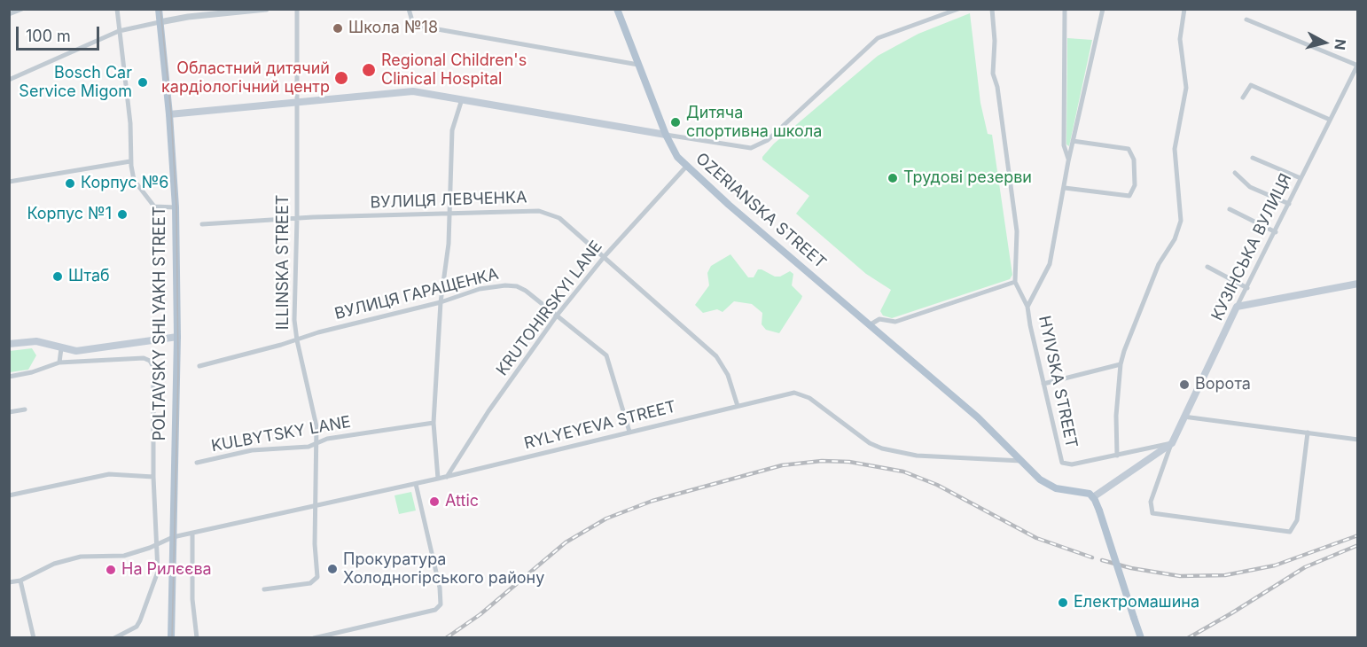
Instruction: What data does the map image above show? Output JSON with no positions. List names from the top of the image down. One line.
{"streets":{"main road":["OZERIANSKA STREET","КУЗІНСЬКА ВУЛИЦЯ","POLTAVSKY SHLYAKH STREET"],"street":["ВУЛИЦЯ ЛЕВЧЕНКА","ILLINSKA STREET","ВУЛИЦЯ ГАРАЩЕНКА","KRUTOHIRSKYI LANE","HYIVSKA STREET","RYLYEYEVA STREET","KULBYTSKY LANE"]},"crossings":[["ВУЛИЦЯ ЛЕВЧЕНКА","ILLINSKA STREET"],["ВУЛИЦЯ ЛЕВЧЕНКА","KRUTOHIRSKYI LANE"],["ВУЛИЦЯ ЛЕВЧЕНКА","RYLYEYEVA STREET"],["OZERIANSKA STREET","KRUTOHIRSKYI LANE"],["OZERIANSKA STREET","RYLYEYEVA STREET"],["ILLINSKA STREET","ВУЛИЦЯ ГАРАЩЕНКА"],["ILLINSKA STREET","RYLYEYEVA STREET"],["ILLINSKA STREET","KULBYTSKY LANE"],["ВУЛИЦЯ ГАРАЩЕНКА","KRUTOHIRSKYI LANE"],["ВУЛИЦЯ ГАРАЩЕНКА","RYLYEYEVA STREET"],["KRUTOHIRSKYI LANE","RYLYEYEVA STREET"],["POLTAVSKY SHLYAKH STREET","RYLYEYEVA STREET"]],"places":["Школа №18","Regional Children's Clinical Hospital","Областний дитячий кардіологічний центр","Bosch Car Service Migom","Дитяча спортивна школа","Трудові резерви","Корпус №6","Корпус №1","Штаб","Ворота","Attic","Прокуратура Холодногірського району","На Рилєєва","Електромашина"],"scale_bar":"100 m","north":"right"}
